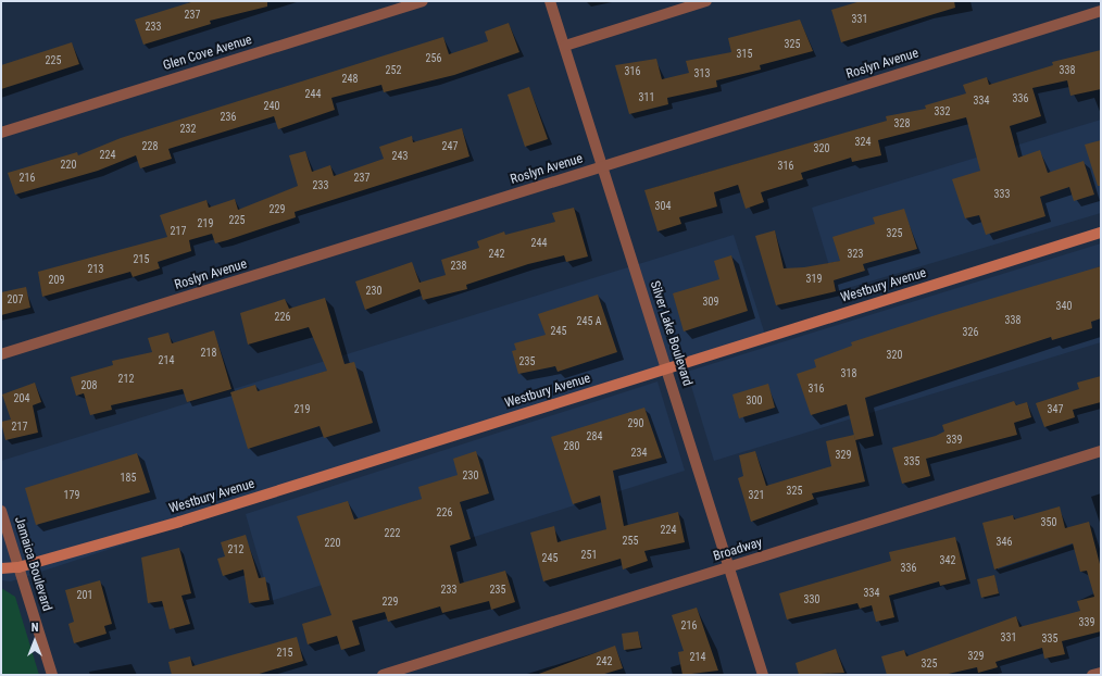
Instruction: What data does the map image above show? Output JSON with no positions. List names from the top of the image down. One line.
{"streets":{"main road":["Westbury Avenue"],"street":["Glen Cove Avenue","Roslyn Avenue","Silver Lake Boulevard","Broadway","Jamaica Boulevard"]},"crossings":[["Roslyn Avenue","Silver Lake Boulevard"],["Westbury Avenue","Silver Lake Boulevard"],["Westbury Avenue","Jamaica Boulevard"],["Silver Lake Boulevard","Broadway"]],"house_numbers":["237","331","233","325","315","256","225","252","338","316","313","248","244","311","336","334","240","332","236","328","232","324","228","247","320","224","243","220","316","216","237","233","333","304","229","225","219","217","325","244","242","323","215","238","213","319","209","230","207","309","340","226","338","245 A","245","326","218","320","214","235","318","212","208","316","204","300","219","347","290","217","284","339","280","234","329","335","230","185","325","179","321","226","350","224","222","255","346","220","212","251","245","342","336","233","235","334","201","330","229","339","216","331","335","215","329","214","242","325"],"north":"top"}
